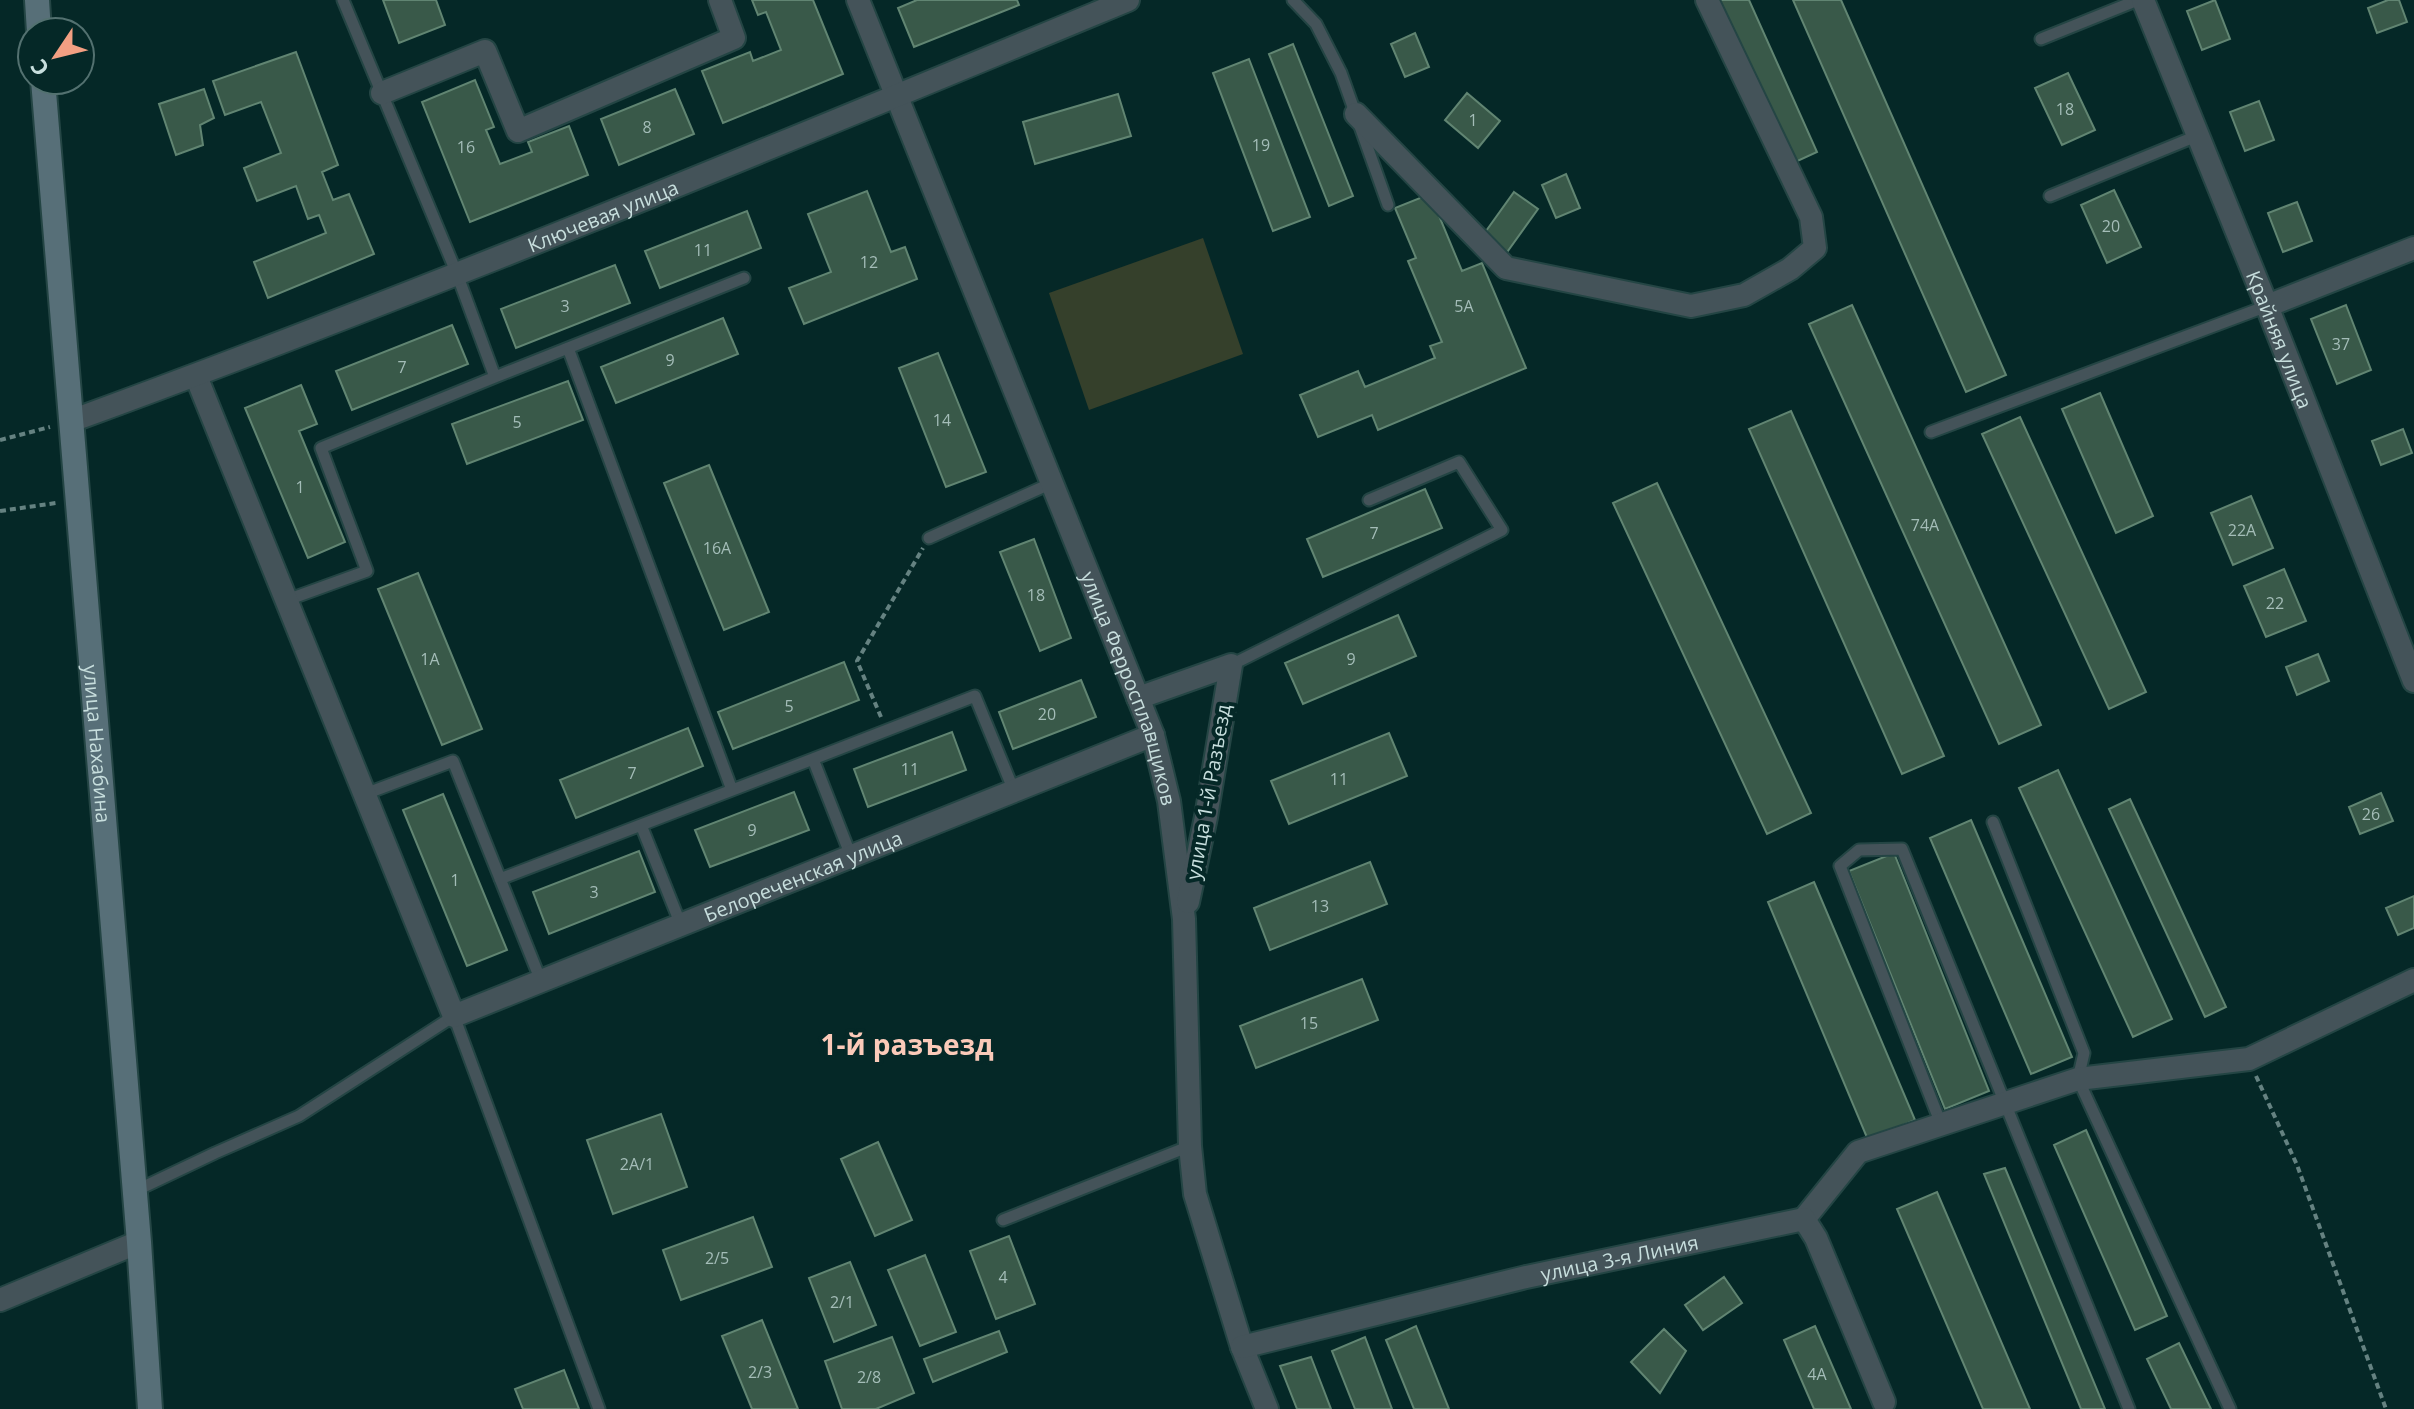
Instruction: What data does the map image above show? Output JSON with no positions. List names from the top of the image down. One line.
{"streets":{"main road":["улица Нахабина"],"street":["Ключевая улица","Крайняя улица","улица Ферросплавщиков","улица 1-й Разъезд","Белореченская улица","улица 3-я Линия"]},"crossings":[["Ключевая улица","улица Ферросплавщиков"],["Ключевая улица","улица Нахабина"],["улица Ферросплавщиков","улица 1-й Разъезд"],["улица Ферросплавщиков","Белореченская улица"],["улица Ферросплавщиков","улица 3-я Линия"]],"districts":["1-й разъезд"],"house_numbers":["18","1","8","19","16","20","11","12","3","5А","37","9","7","14","5","1","74А","22А","7","16А","18","22","1А","9","5","20","11","7","11","26","9","1","3","13","15","2А/1","2/5","4","2/1","2/3","4А","2/8"],"north":"bottom left"}
